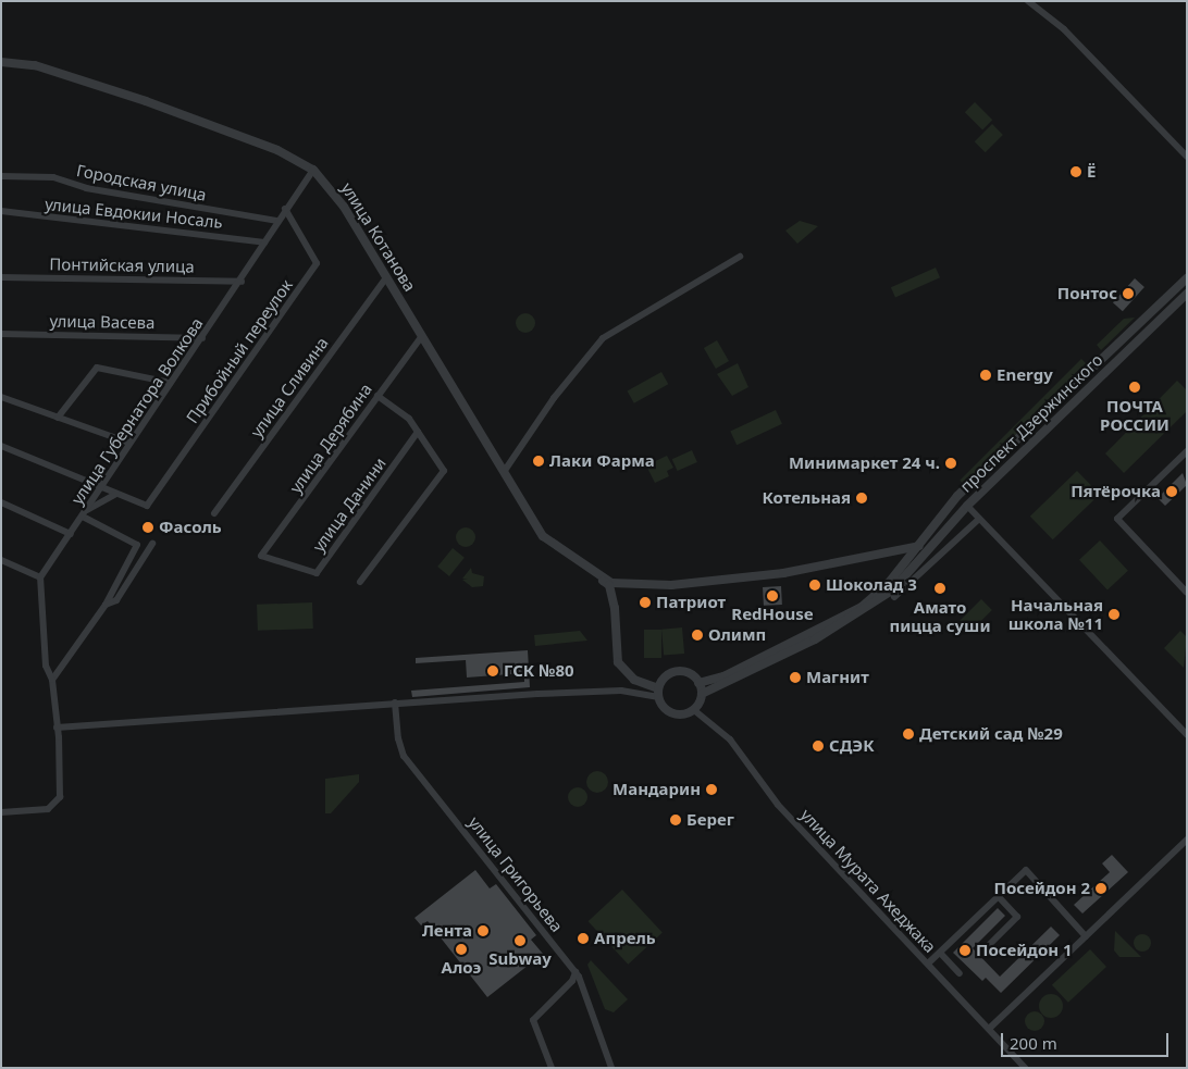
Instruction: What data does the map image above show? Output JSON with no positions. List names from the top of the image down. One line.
{"streets":{"street":["Городская улица","улица Евдокии Носаль","улица Котанова","Понтийская улица","улица Васева","Прибойный переулок","улица Сливина","улица Губернатора Волкова","проспект Дзержинского","улица Дерябина","улица Данини","улица Григорьева","улица Мурата Ахеджака"]},"crossings":[["Городская улица","улица Губернатора Волкова"],["улица Евдокии Носаль","улица Губернатора Волкова"],["улица Котанова","улица Сливина"],["улица Котанова","улица Губернатора Волкова"],["улица Котанова","улица Дерябина"],["Понтийская улица","улица Губернатора Волкова"],["улица Васева","улица Губернатора Волкова"],["Прибойный переулок","улица Губернатора Волкова"],["проспект Дзержинского","улица Мурата Ахеджака"],["улица Дерябина","улица Данини"]],"places":["Ё","Понтос","Energy","ПОЧТА РОССИИ","Лаки Фарма","Минимаркет 24 ч.","Пятёрочка","Котельная","Фасоль","Шоколад 3","Амато пицца суши","RedHouse","Патриот","Начальная школа №11","Олимп","ГСК №80","Магнит","Детский сад №29","СДЭК","Мандарин","Берег","Посейдон 2","Лента","Апрель","Subway","Алоэ","Посейдон 1"],"scale_bar":"200 m"}
